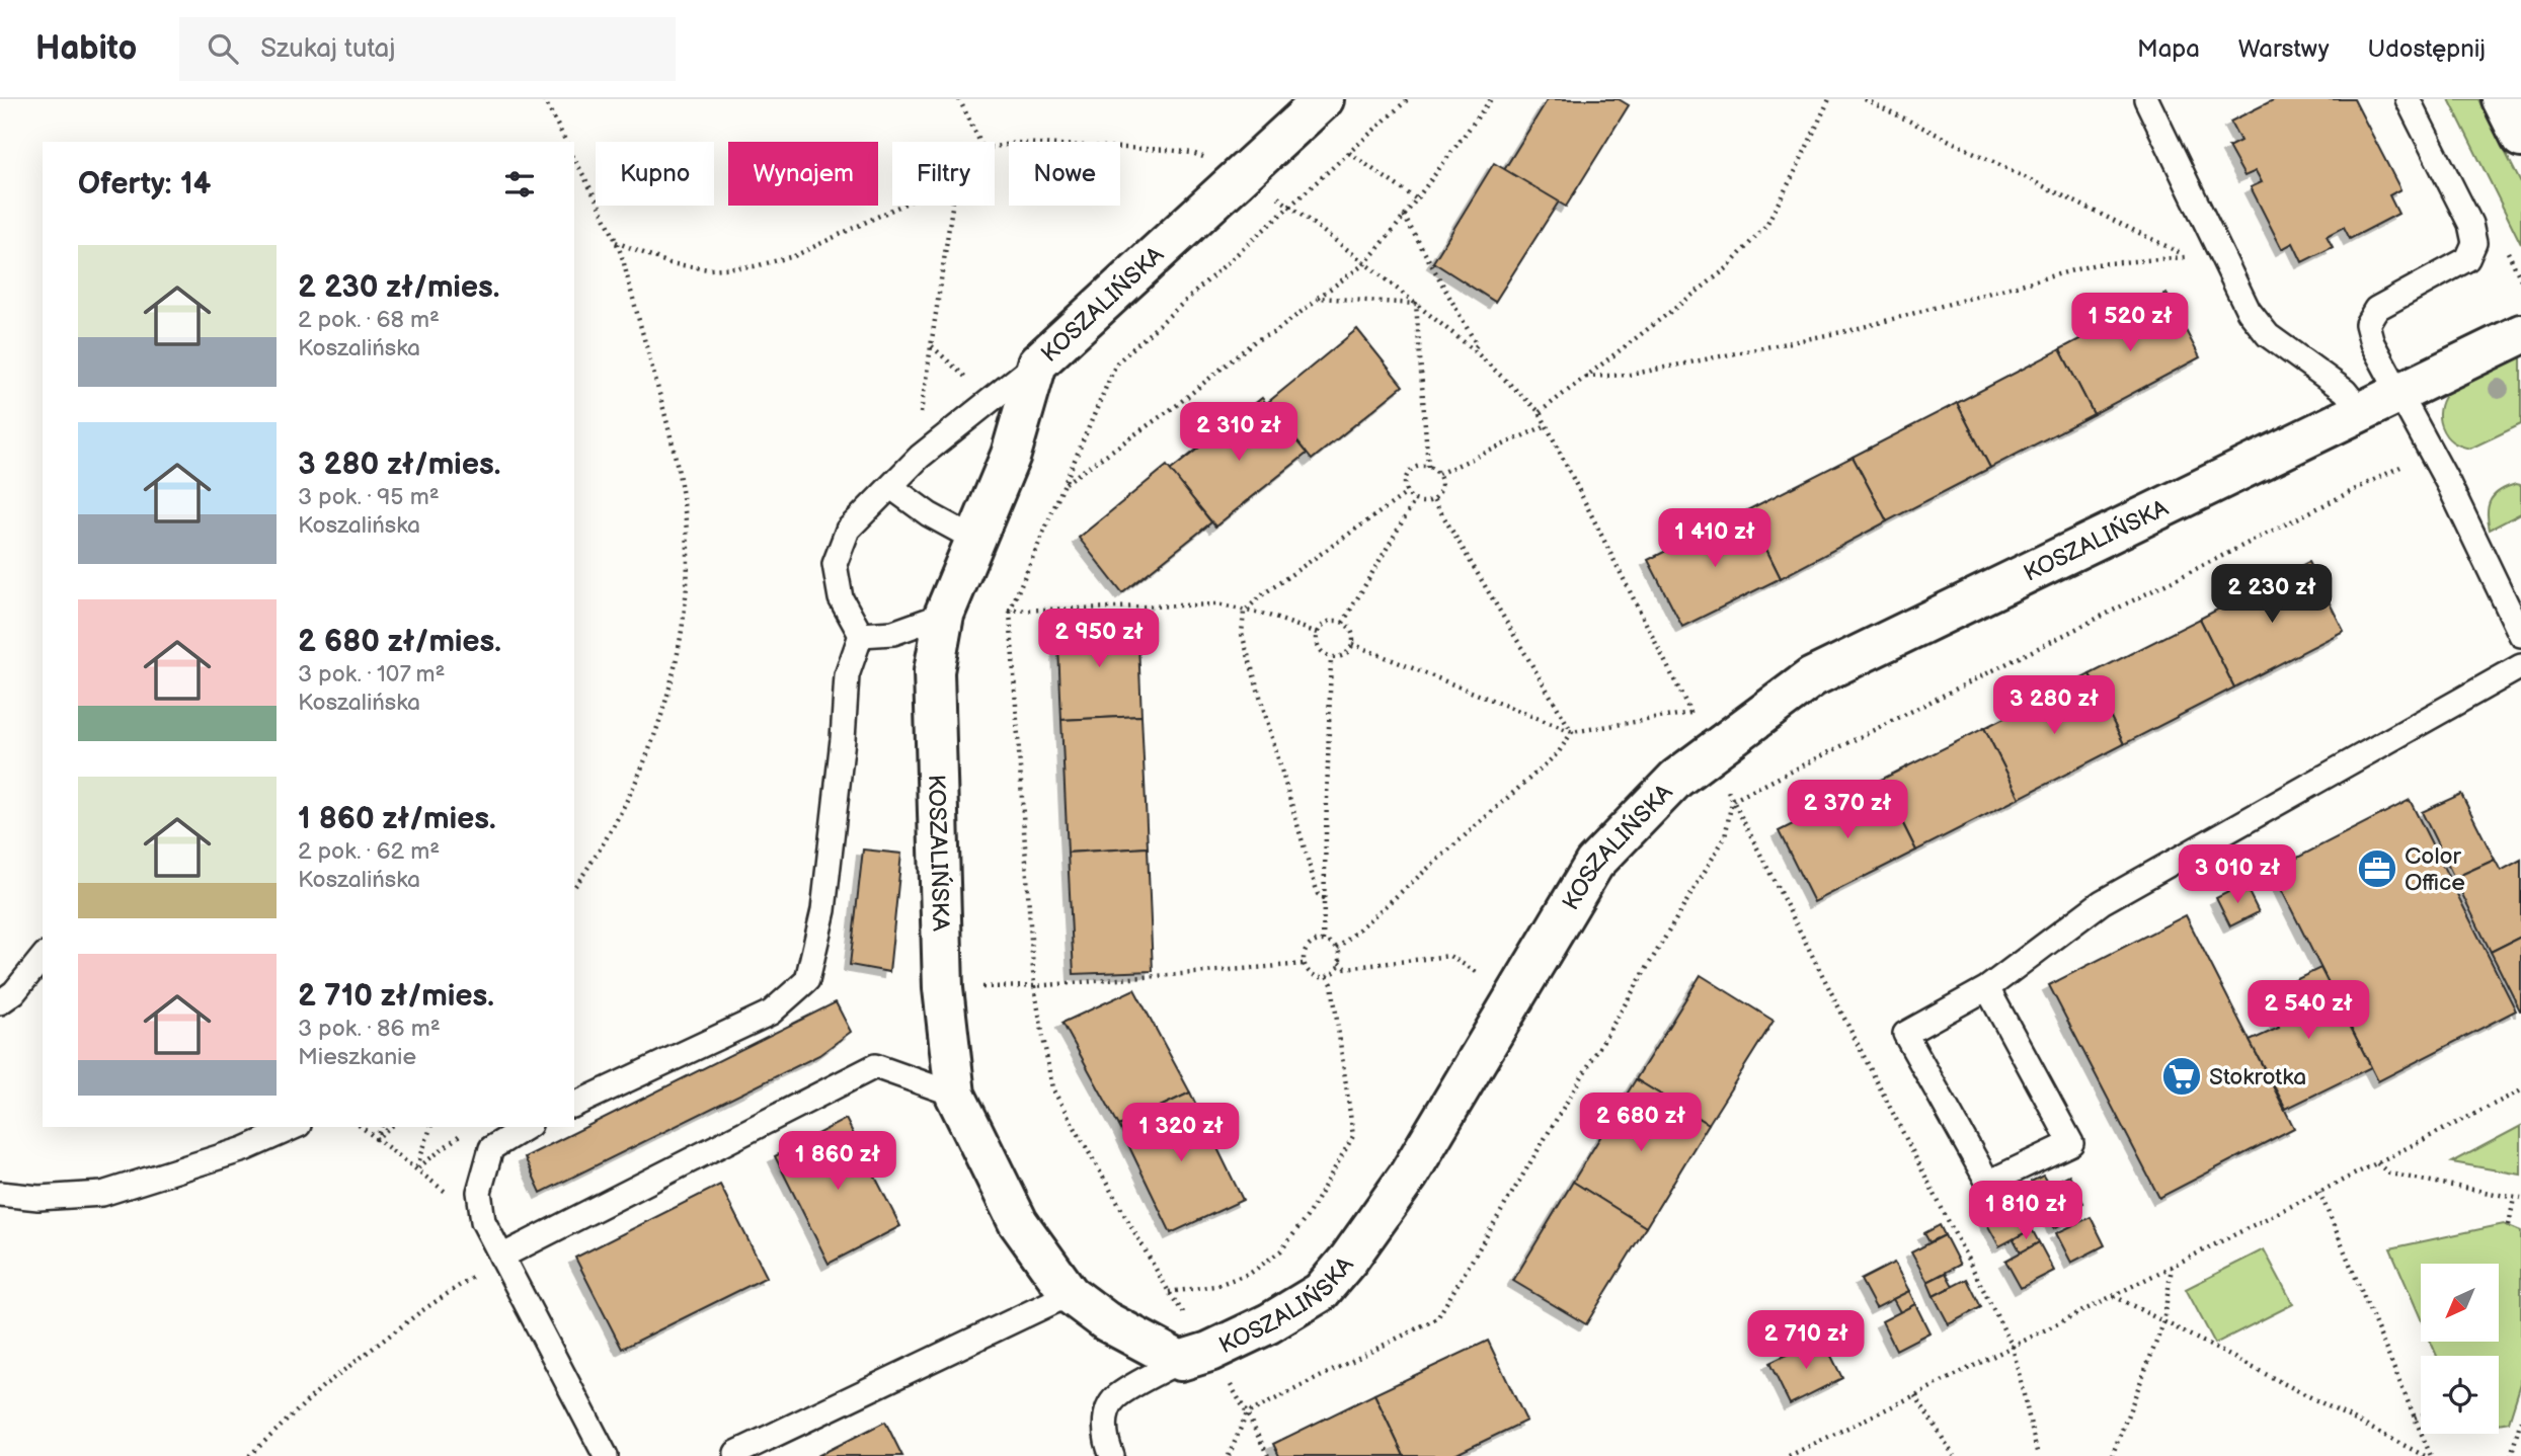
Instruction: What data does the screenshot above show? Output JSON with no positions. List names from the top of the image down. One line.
{"streets":{"street":["KOSZALIŃSKA"]},"places":{"office":["Color Office"],"supermarket":["Stokrotka"]},"north":"bottom left","page":{"header":"Habito","search":"Szukaj tutaj","nav":["Mapa","Warstwy","Udostępnij"],"chip":["Kupno","Wynajem","Filtry","Nowe"],"heading":"Oferty: 14","list":[{"name":"2 230 zł/mies.","note":"2 pok. · 68 m² · Koszalińska"},{"name":"3 280 zł/mies.","note":"3 pok. · 95 m² · Koszalińska"},{"name":"2 680 zł/mies.","note":"3 pok. · 107 m² · Koszalińska"},{"name":"1 860 zł/mies.","note":"2 pok. · 62 m² · Koszalińska"},{"name":"2 710 zł/mies.","note":"3 pok. · 86 m² · Mieszkanie"}],"price":["1 520 zł","2 310 zł","1 410 zł","2 230 zł","2 950 zł","3 280 zł","2 370 zł","3 010 zł","2 540 zł","2 680 zł","1 320 zł","1 860 zł","1 810 zł","2 710 zł"]}}
